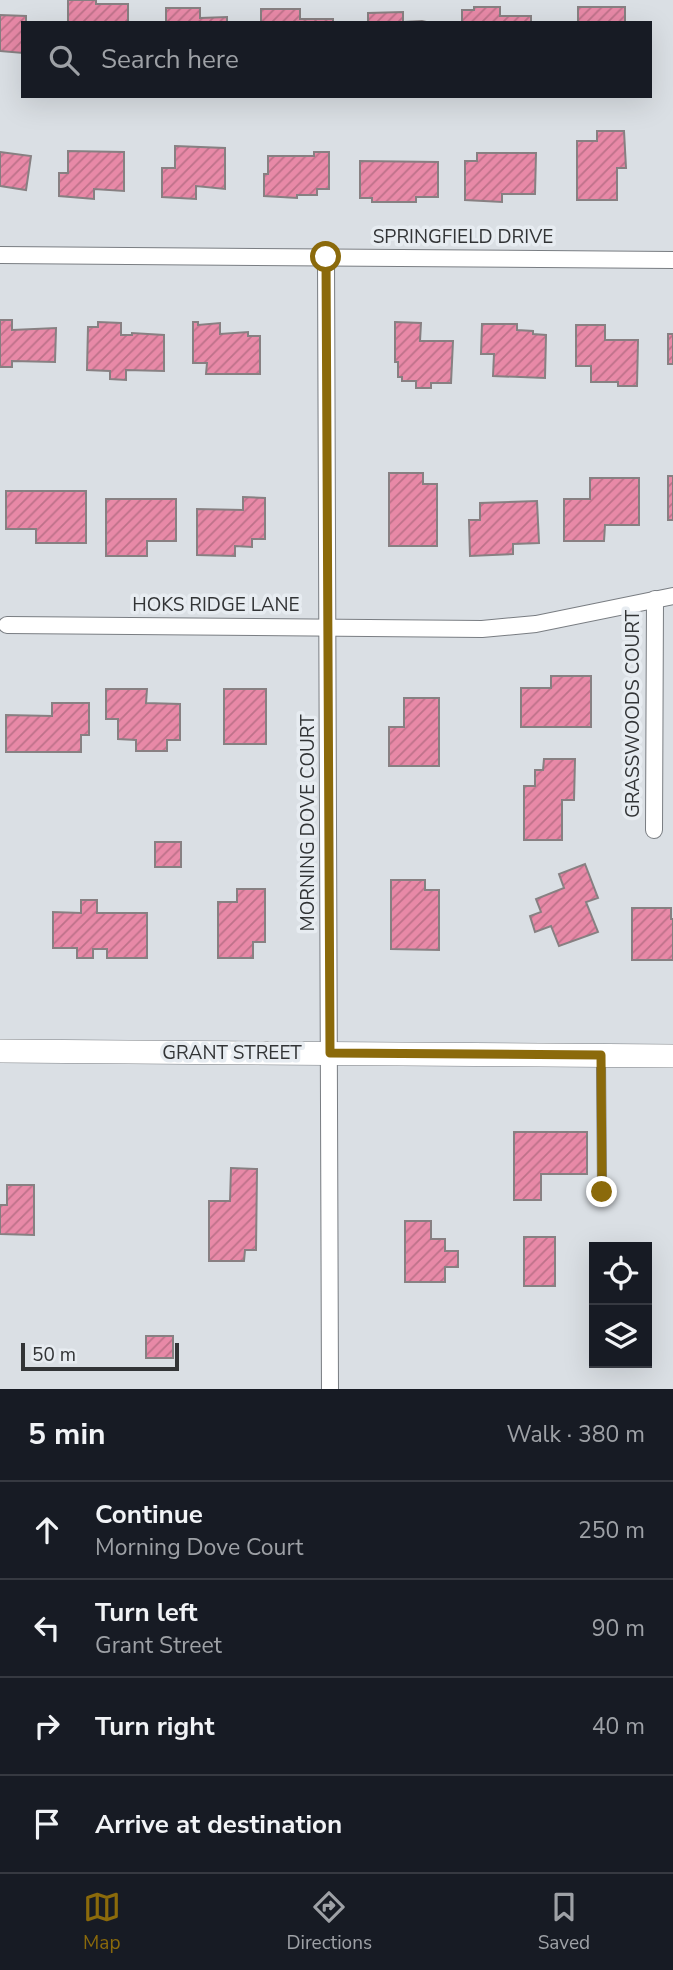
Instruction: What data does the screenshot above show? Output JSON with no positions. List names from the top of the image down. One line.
{"streets":{"street":["SPRINGFIELD DRIVE","HOKS RIDGE LANE","GRASSWOODS COURT","MORNING DOVE COURT","GRANT STREET"]},"crossings":[["SPRINGFIELD DRIVE","MORNING DOVE COURT"],["HOKS RIDGE LANE","GRASSWOODS COURT"],["HOKS RIDGE LANE","MORNING DOVE COURT"],["MORNING DOVE COURT","GRANT STREET"]],"scale_bar":"50 m","page":{"search":"Search here","scale":"50 m","heading":["5 min","Walk · 380 m"],"list":[["Continue","Morning Dove Court","250 m"],["Turn left","Grant Street","90 m"],["Turn right","40 m"],"Arrive at destination"],"nav":["Map","Directions","Saved"]}}
